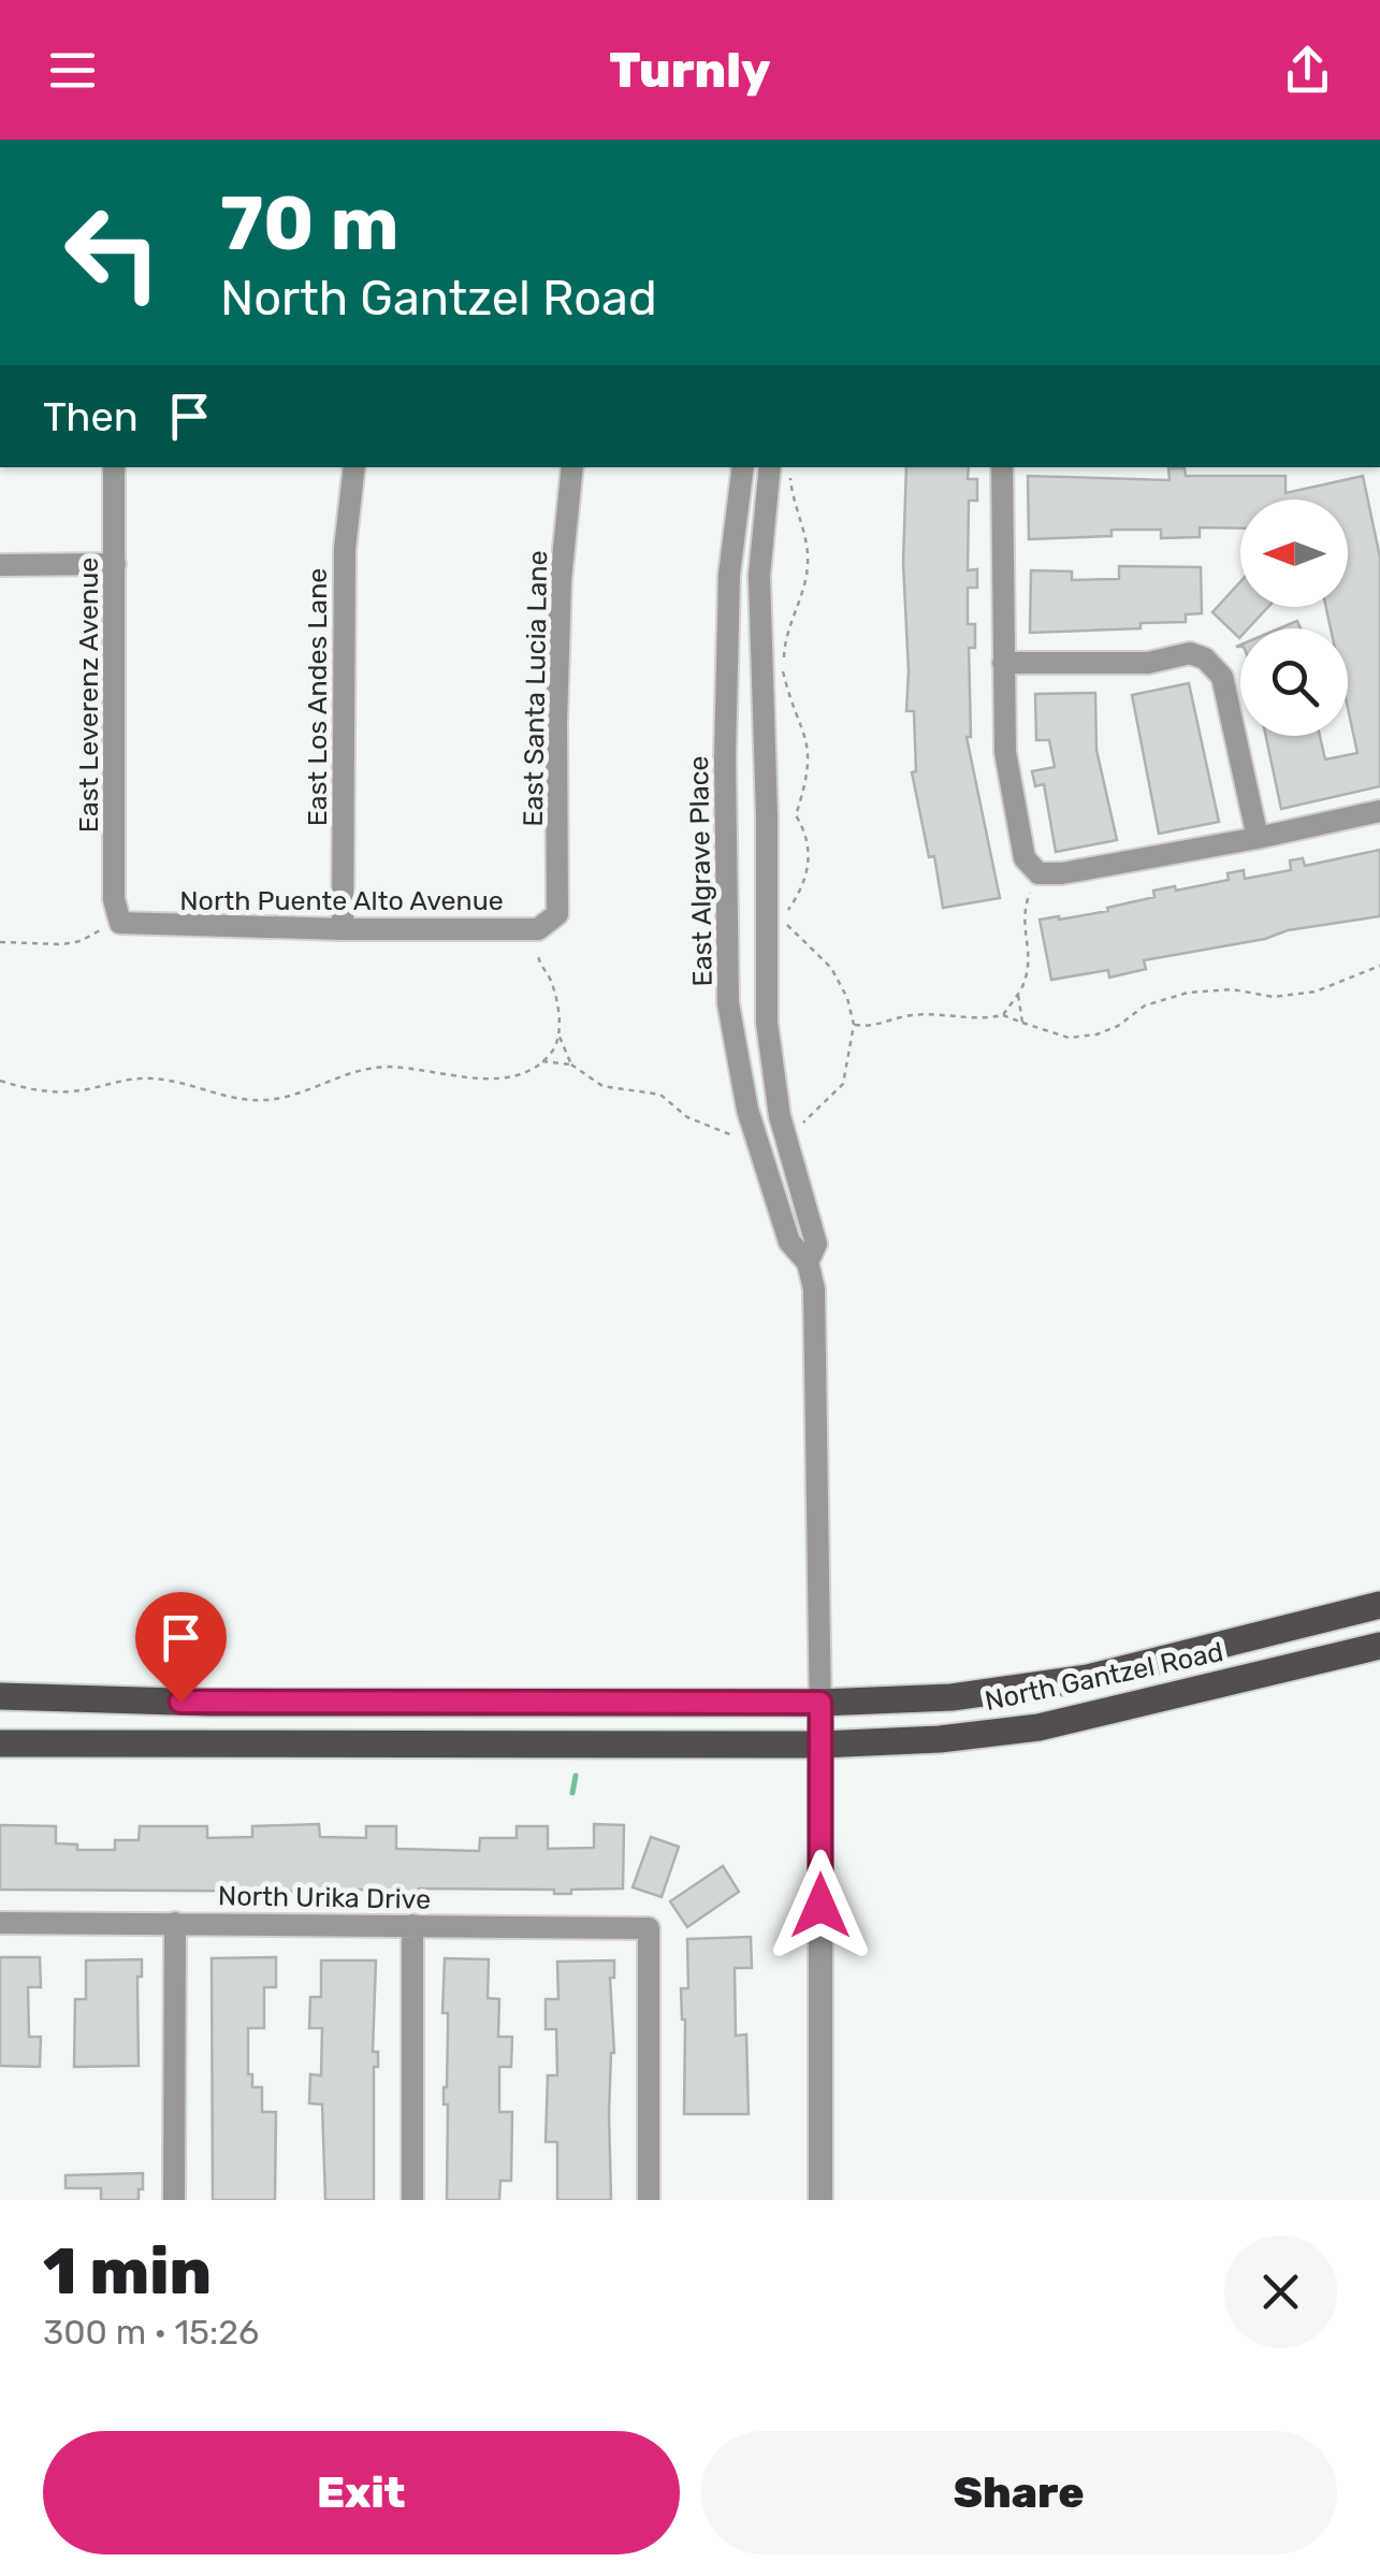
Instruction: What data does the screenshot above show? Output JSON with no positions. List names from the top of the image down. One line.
{"streets":{"main road":["North Gantzel Road"],"street":["East Santa Lucia Lane","East Leverenz Avenue","East Los Andes Lane","East Algrave Place","North Puente Alto Avenue","North Urika Drive"]},"crossings":[["East Santa Lucia Lane","North Puente Alto Avenue"],["East Leverenz Avenue","North Puente Alto Avenue"],["East Los Andes Lane","North Puente Alto Avenue"],["East Algrave Place","North Gantzel Road"]],"north":"left","page":{"header":"Turnly","turn":["70 m","North Gantzel Road"],"then":"Then","heading":["1 min","300 m · 15:26"],"buttons":["Exit","Share"]}}
